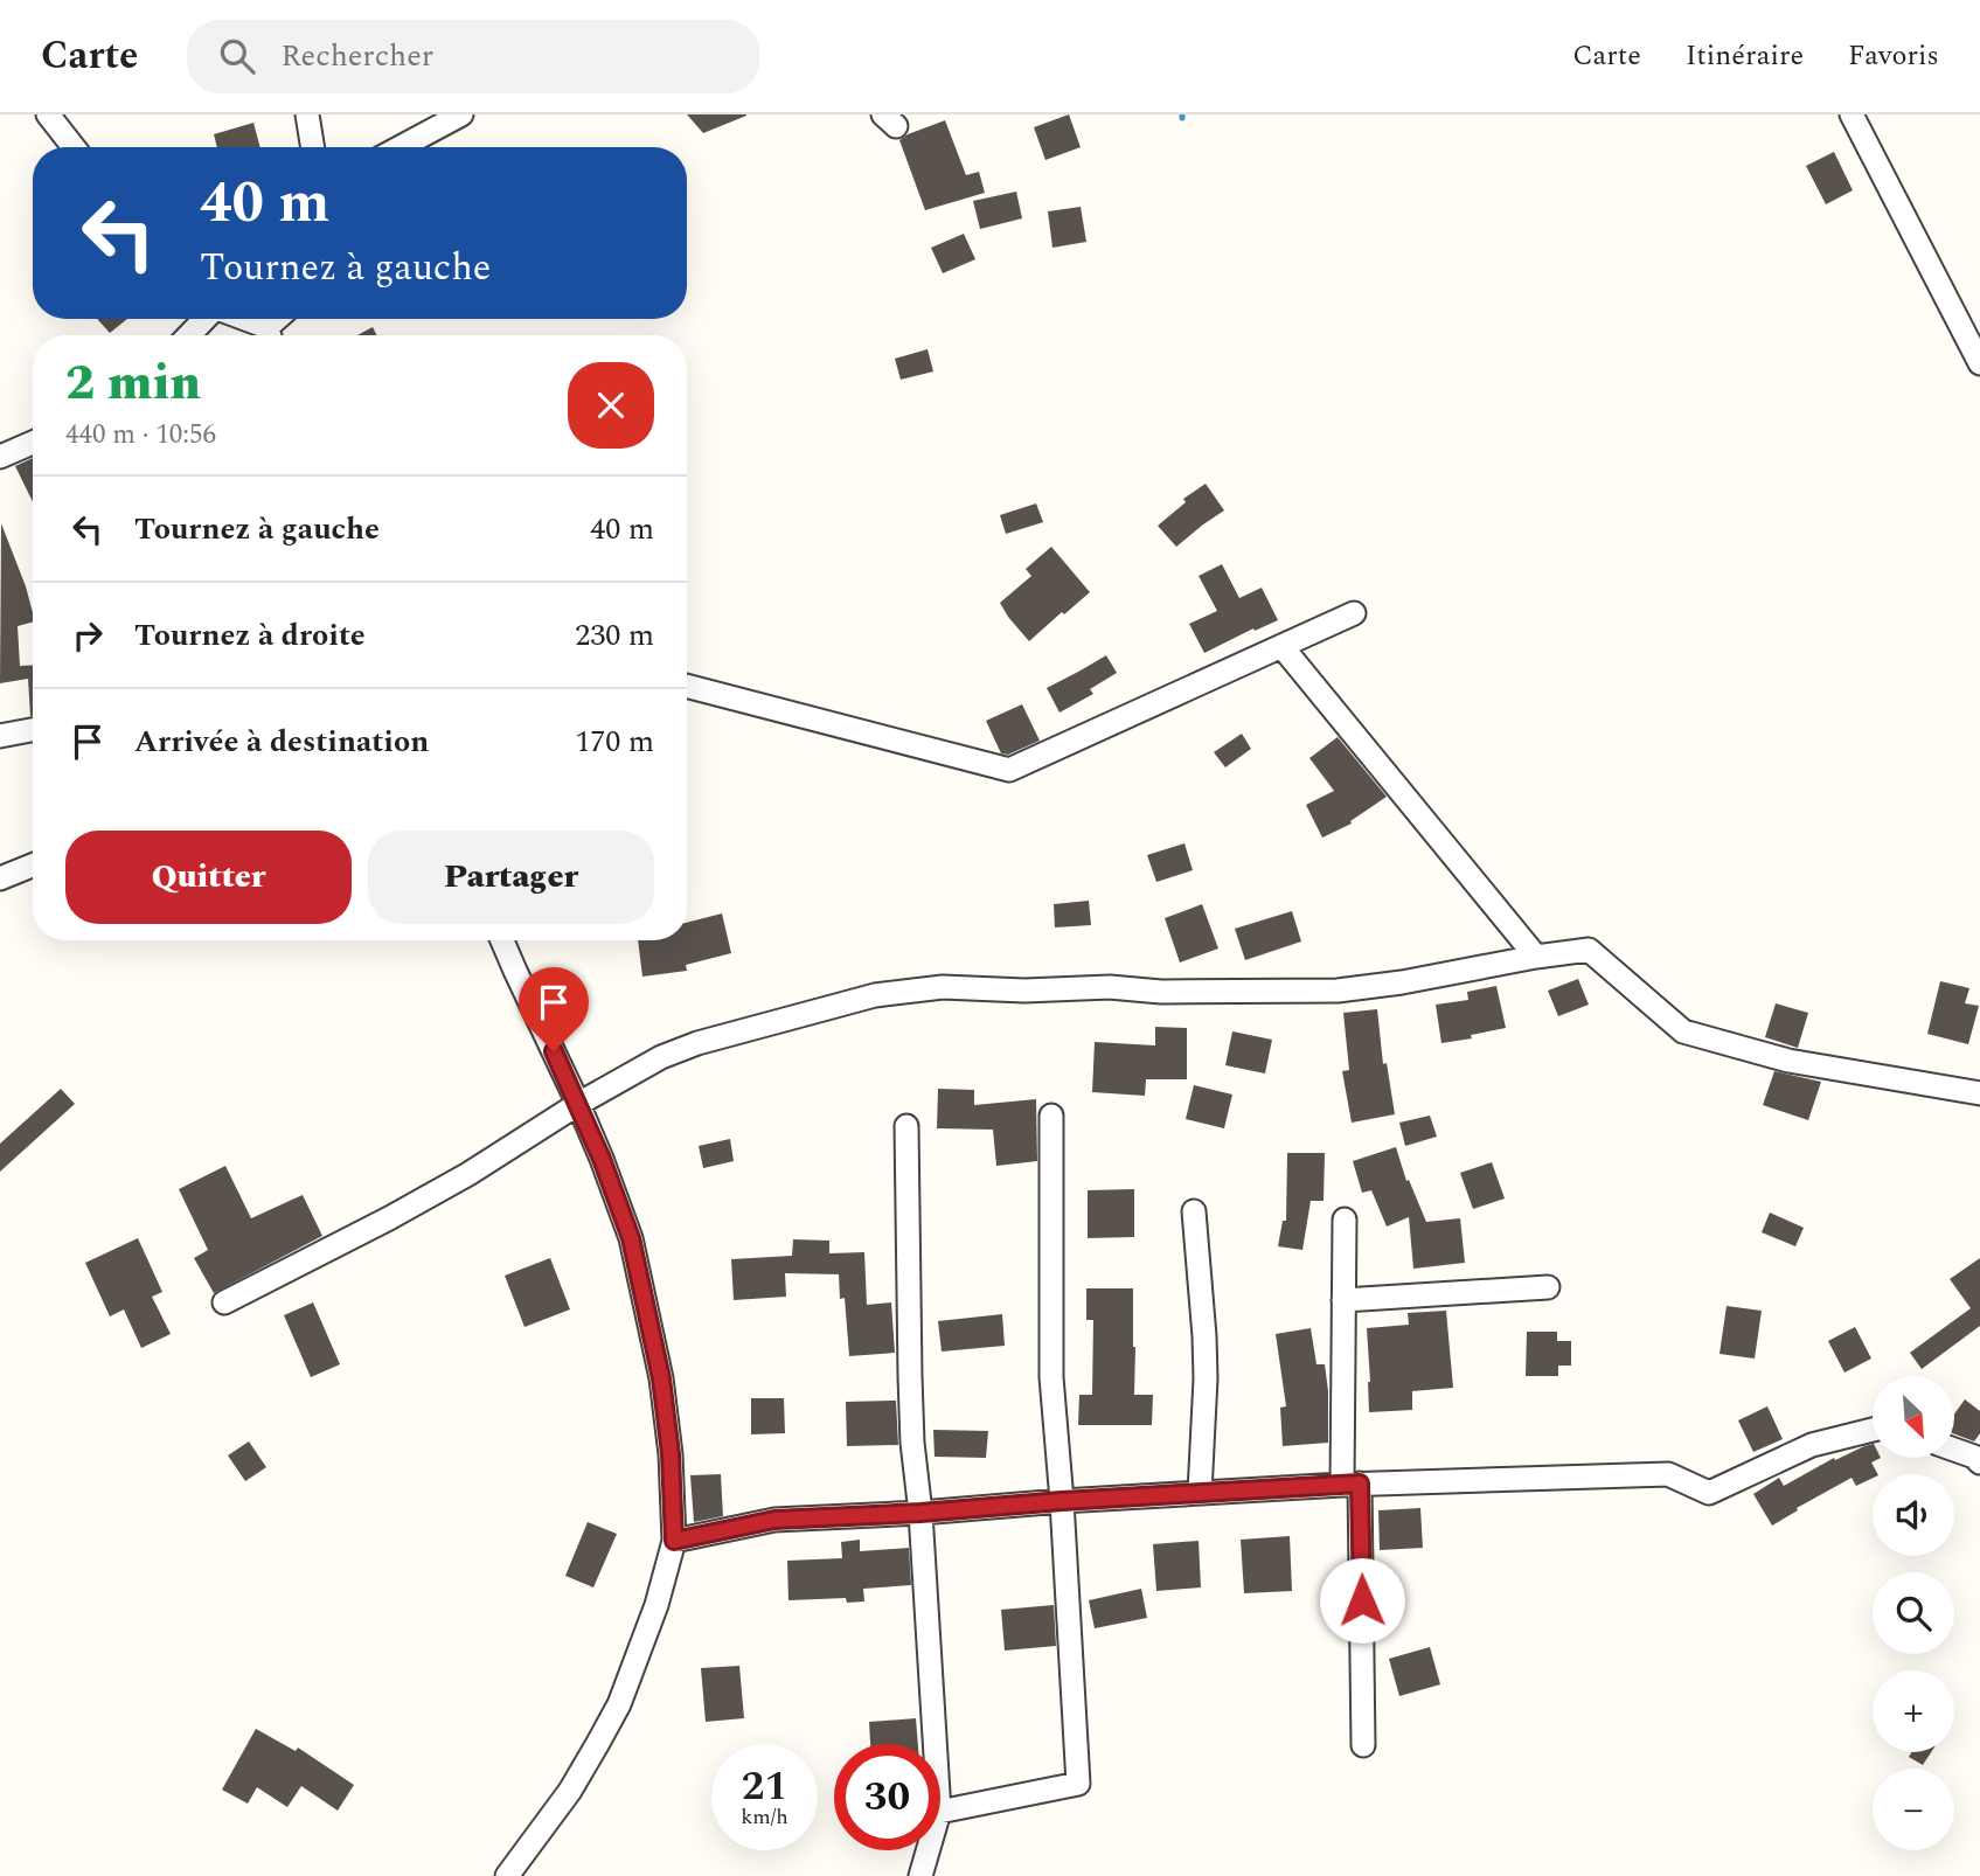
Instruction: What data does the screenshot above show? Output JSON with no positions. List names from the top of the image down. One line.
{"north":"bottom right","page":{"header":"Carte","search":"Rechercher","nav":["Carte","Itinéraire","Favoris"],"turn":["40 m","Tournez à gauche"],"heading":["2 min","440 m · 10:56"],"list":[{"name":"Tournez à gauche","value":"40 m"},{"name":"Tournez à droite","value":"230 m"},{"name":"Arrivée à destination","value":"170 m"}],"buttons":["Quitter","Partager"],"map_buttons":["+","−"],"speed":"21 km/h","limit":"30"}}
